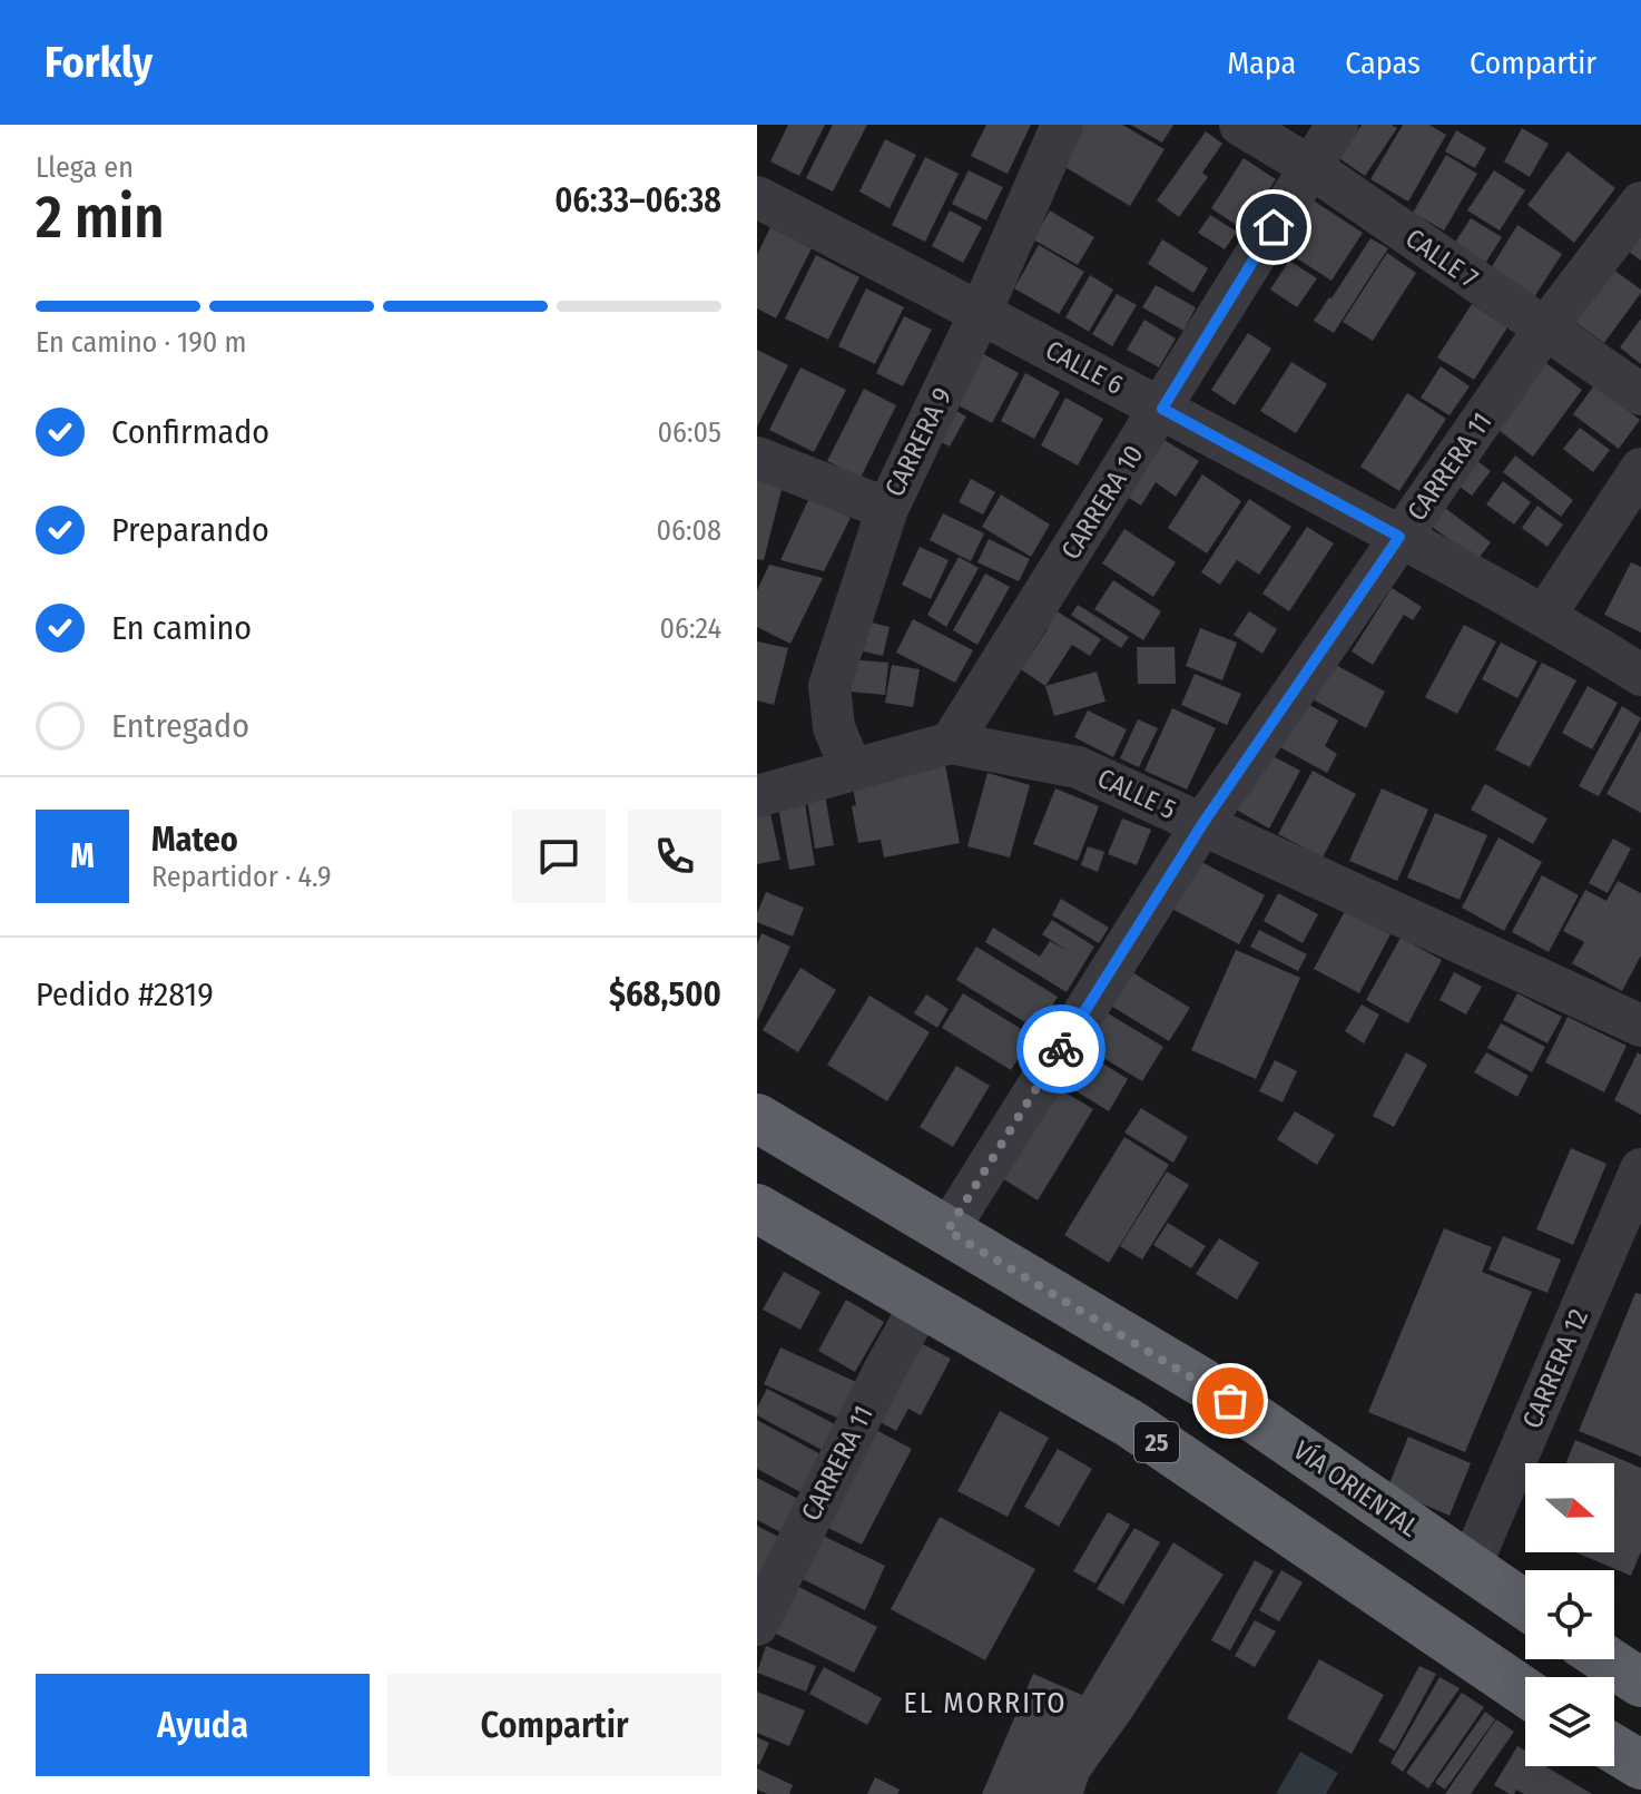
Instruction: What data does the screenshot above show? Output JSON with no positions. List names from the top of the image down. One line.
{"streets":{"highway":["25","VÍA ORIENTAL"],"street":["CALLE 7","CALLE 6","CARRERA 9","CARRERA 11","CARRERA 10","CALLE 5","CARRERA 12"]},"crossings":[["CALLE 7","CARRERA 11"],["CALLE 7","CARRERA 10"],["CALLE 6","CARRERA 9"],["CALLE 6","CARRERA 11"],["CALLE 6","CARRERA 10"],["CARRERA 9","CALLE 5"],["CARRERA 11","CALLE 5"],["CARRERA 11","25"],["CARRERA 11","VÍA ORIENTAL"],["CARRERA 10","CALLE 5"],["CARRERA 12","VÍA ORIENTAL"]],"districts":["EL MORRITO"],"north":"right","page":{"header":"Forkly","nav":["Mapa","Capas","Compartir"],"heading":["2 min","Llega en","06:33–06:38"],"panel":["Mateo","Repartidor · 4.9","Pedido #2819","$68,500"],"bar":"En camino · 190 m","list":[["Confirmado","06:05"],["Preparando","06:08"],["En camino","06:24"],"Entregado"],"round":"M","buttons":["Ayuda","Compartir"]}}
